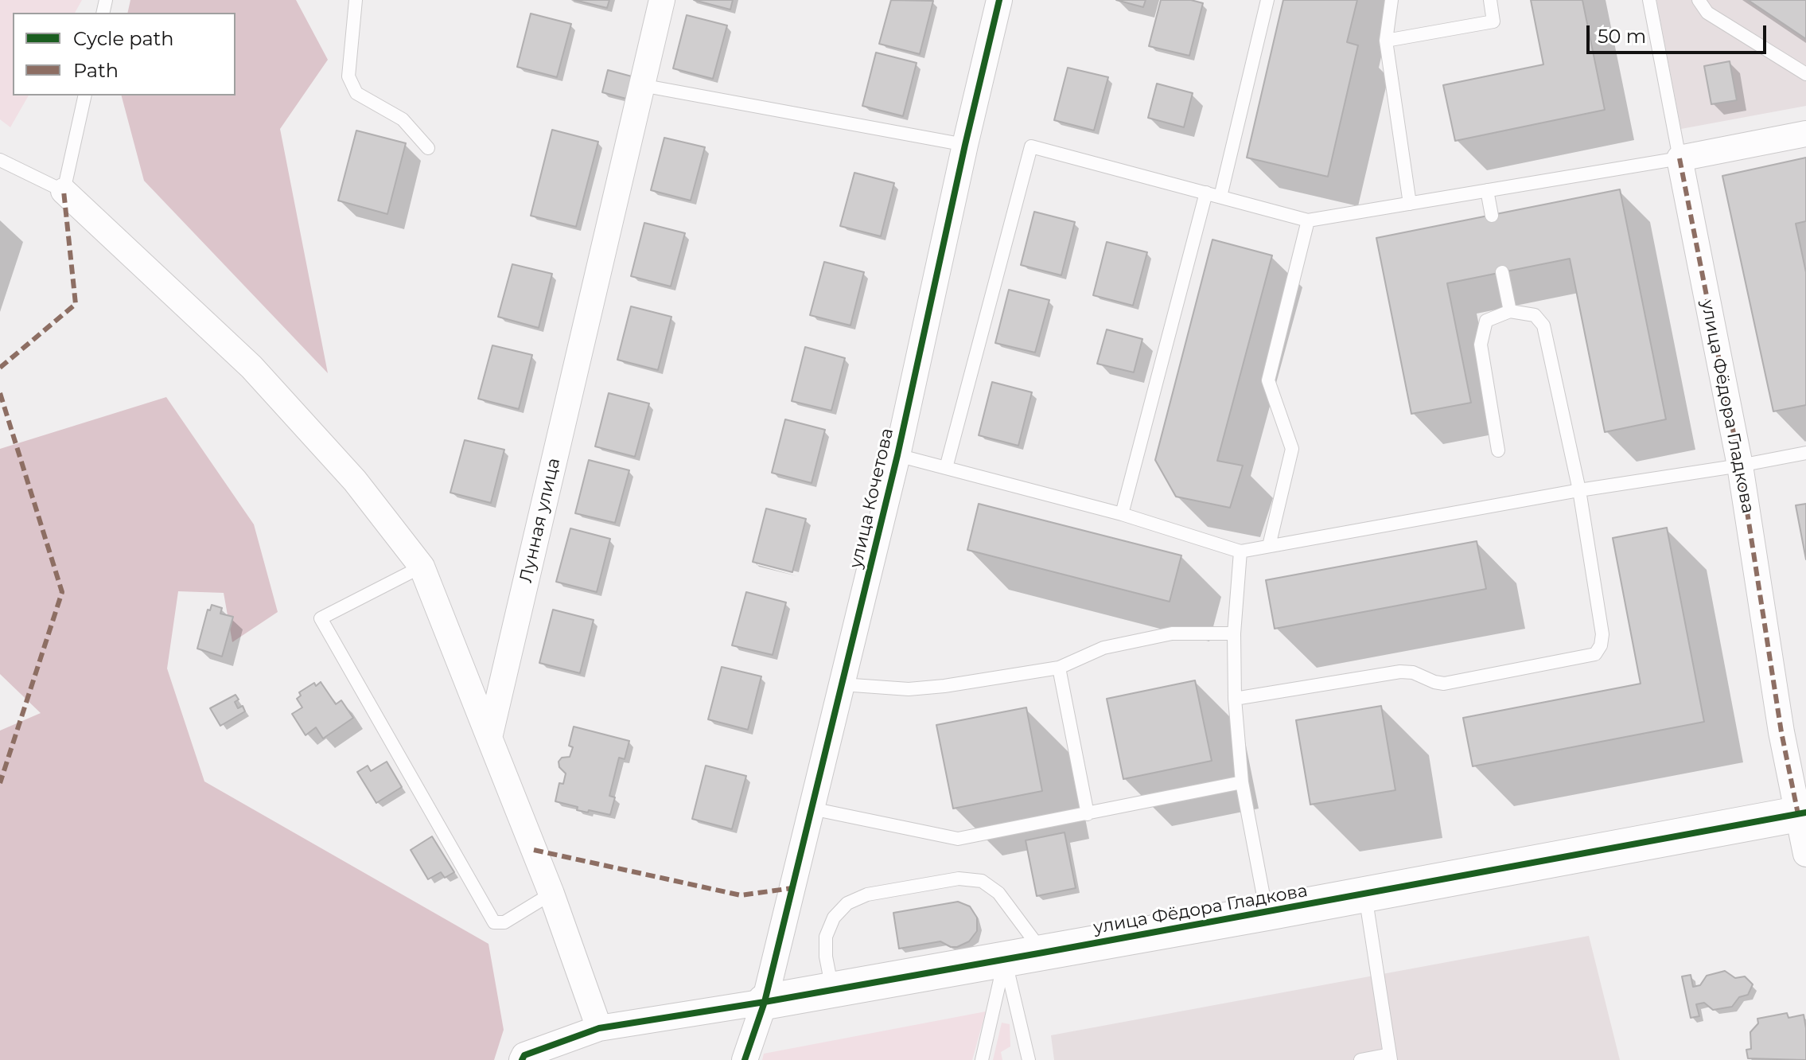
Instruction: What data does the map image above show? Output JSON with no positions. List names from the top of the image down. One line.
{"streets":{"street":["улица Фёдора Гладкова","улица Кочетова","Лунная улица"]},"crossings":[["улица Фёдора Гладкова","улица Кочетова"]],"legend":["Cycle path","Path"],"scale_bar":"50 m"}
